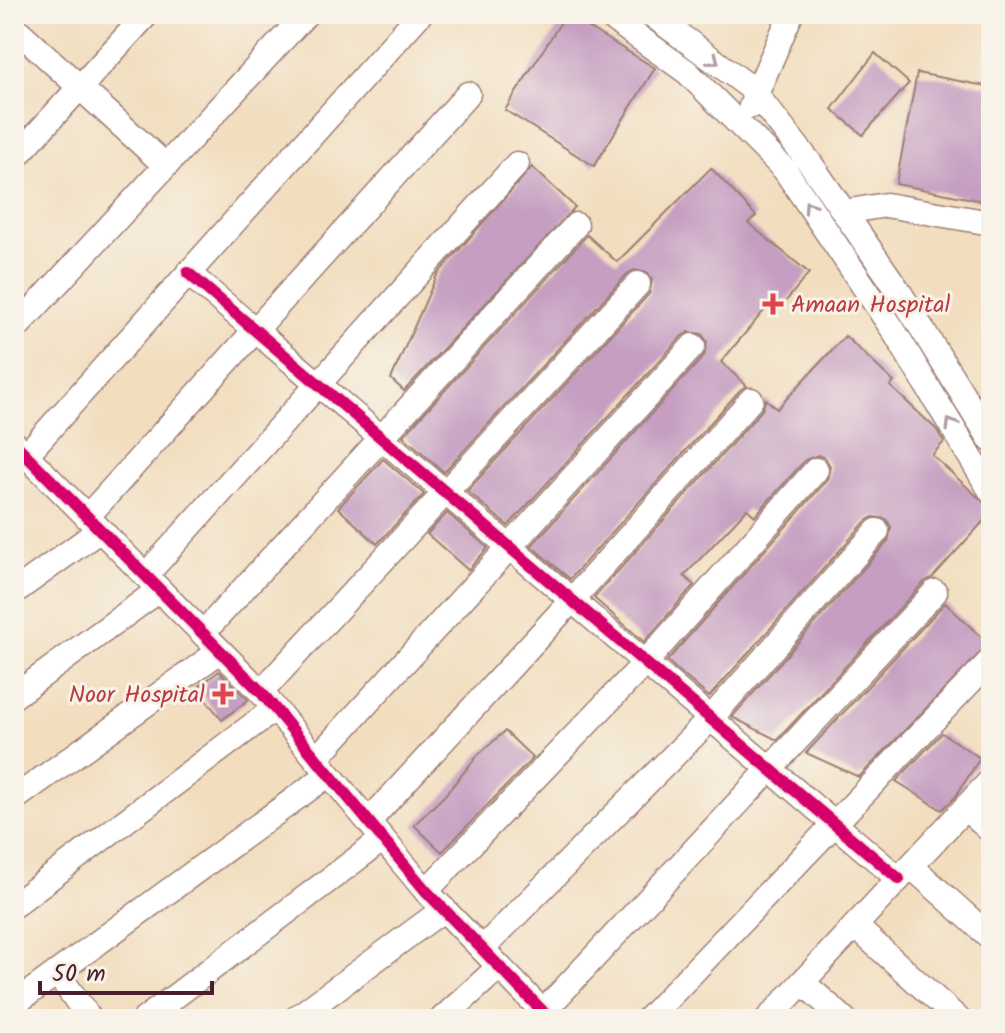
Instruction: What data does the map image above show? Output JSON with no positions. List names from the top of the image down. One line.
{"places":{"health":["Amaan Hospital","Noor Hospital"]},"scale_bar":"50 m"}
